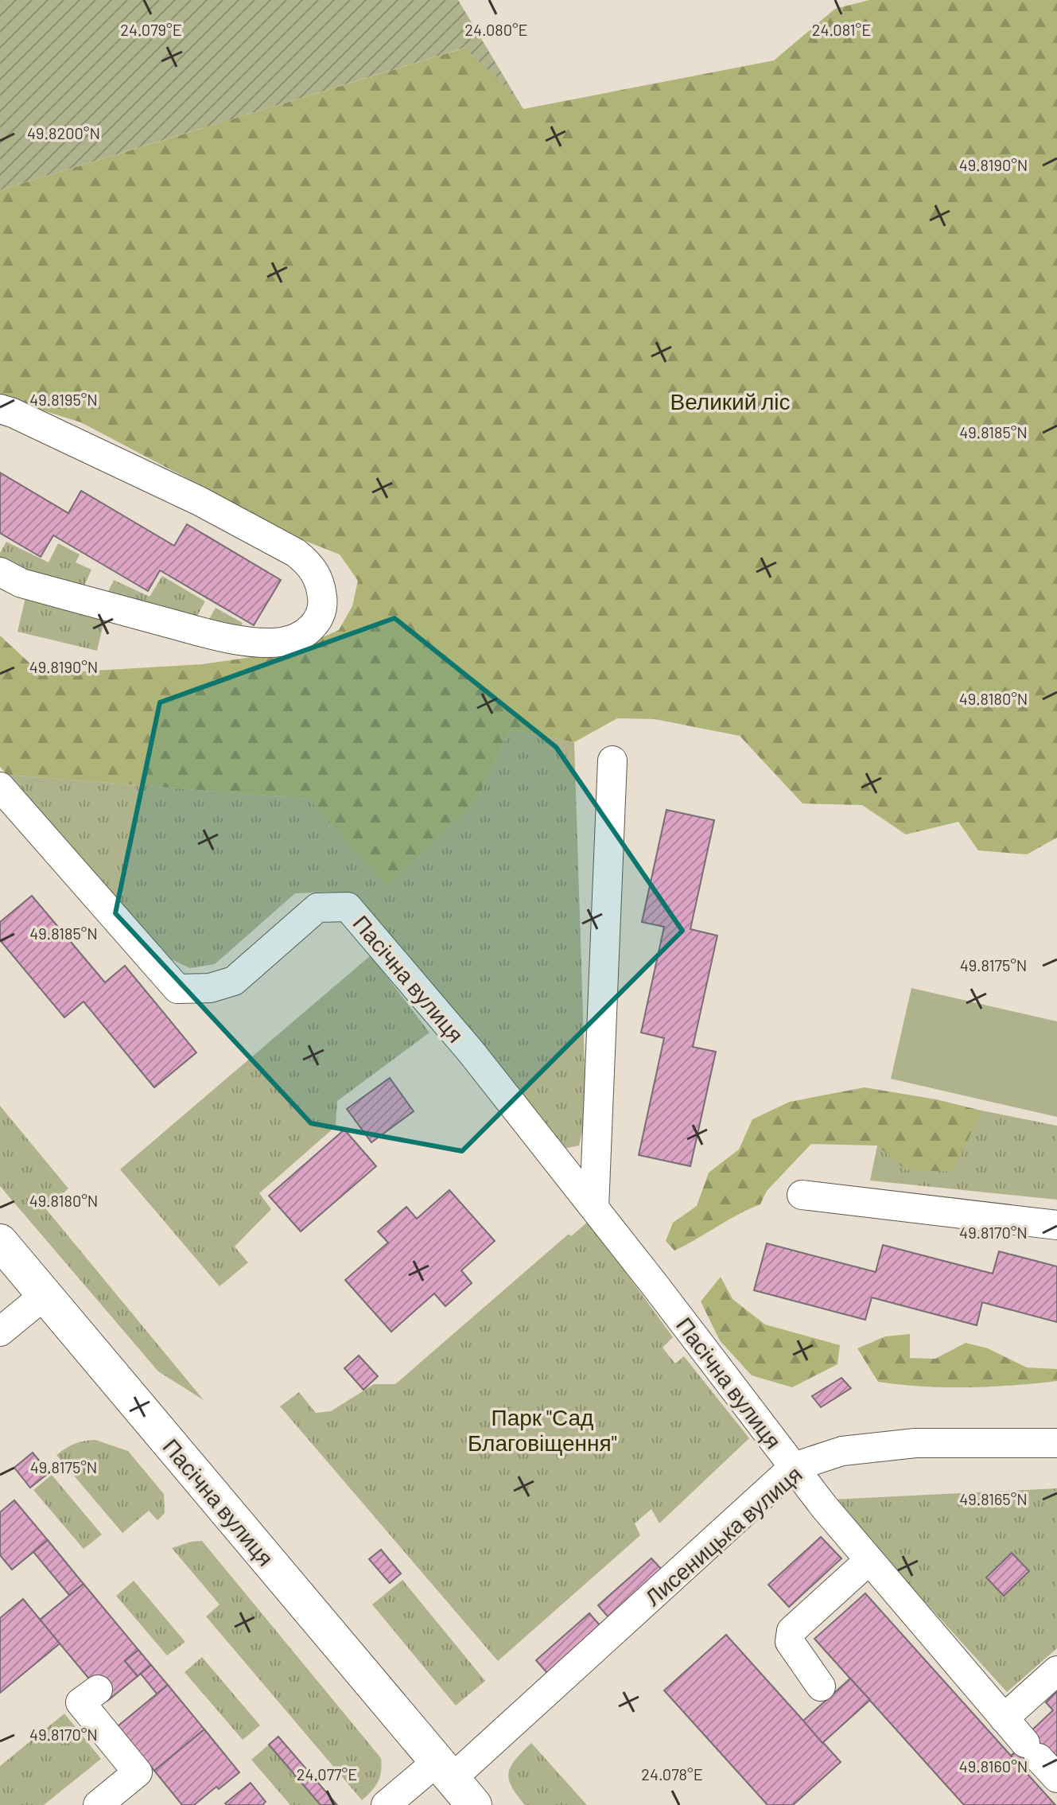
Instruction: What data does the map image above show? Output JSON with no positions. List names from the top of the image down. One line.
{"streets":{"main road":["Пасічна вулиця"],"street":["Лисеницька вулиця"]},"crossings":[["Пасічна вулиця","Лисеницька вулиця"]],"parks":["Великий ліс","Парк \"Сад Благовіщення\""],"coordinates":["24.079°E","24.080°E","24.081°E","49.8200°N","49.8190°N","49.8195°N","49.8185°N","49.8180°N","49.8175°N","49.8170°N","49.8165°N","49.8160°N","24.077°E","24.078°E"]}
